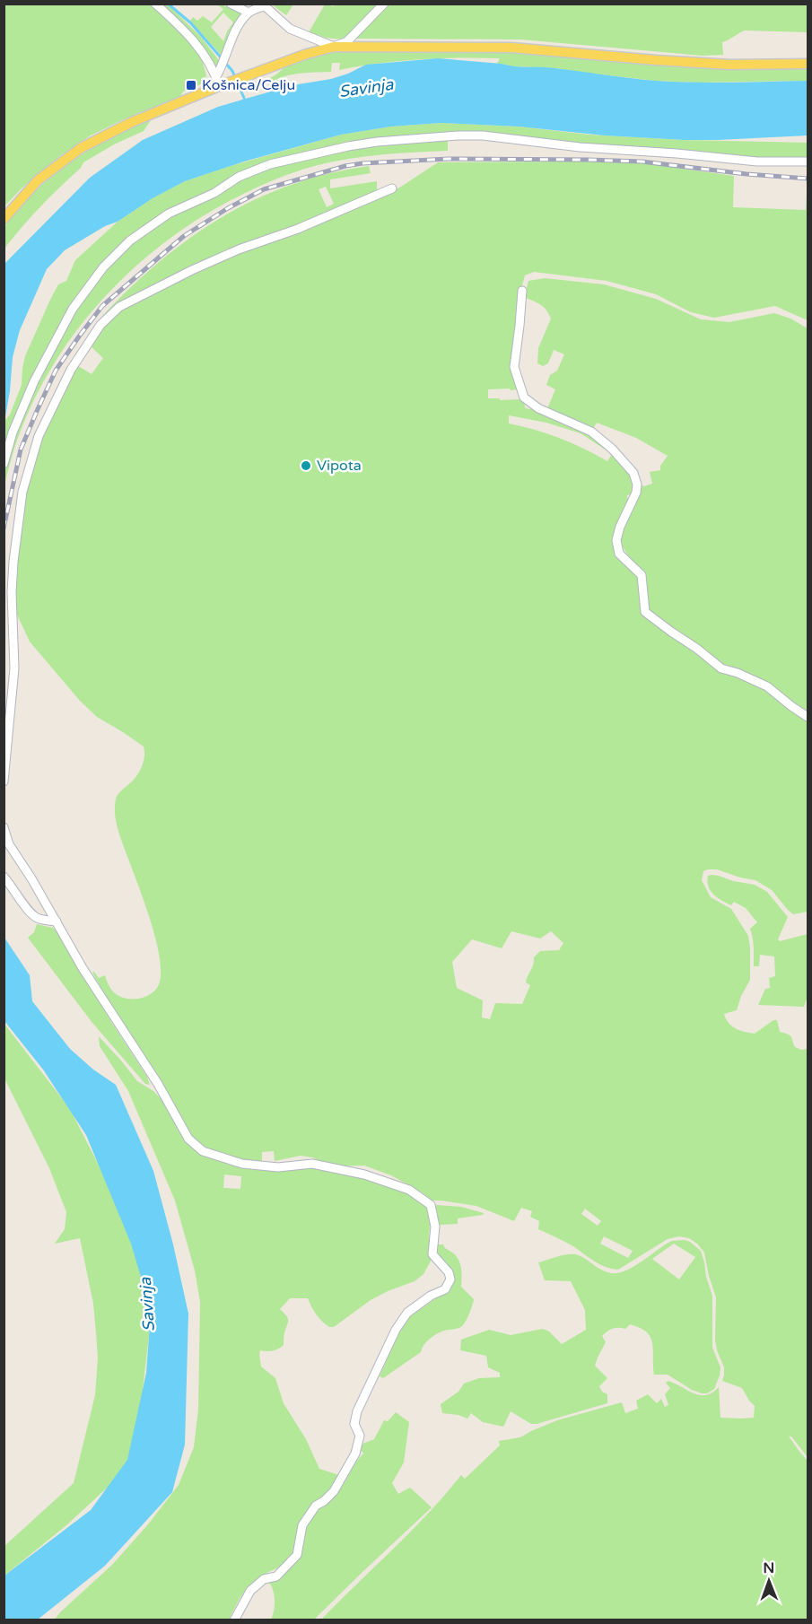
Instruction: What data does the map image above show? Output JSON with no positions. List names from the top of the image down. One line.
{"water":["Savinja"],"places":{"transit":["Košnica/Celju"],"other":["Vipota"]},"north":"top"}
